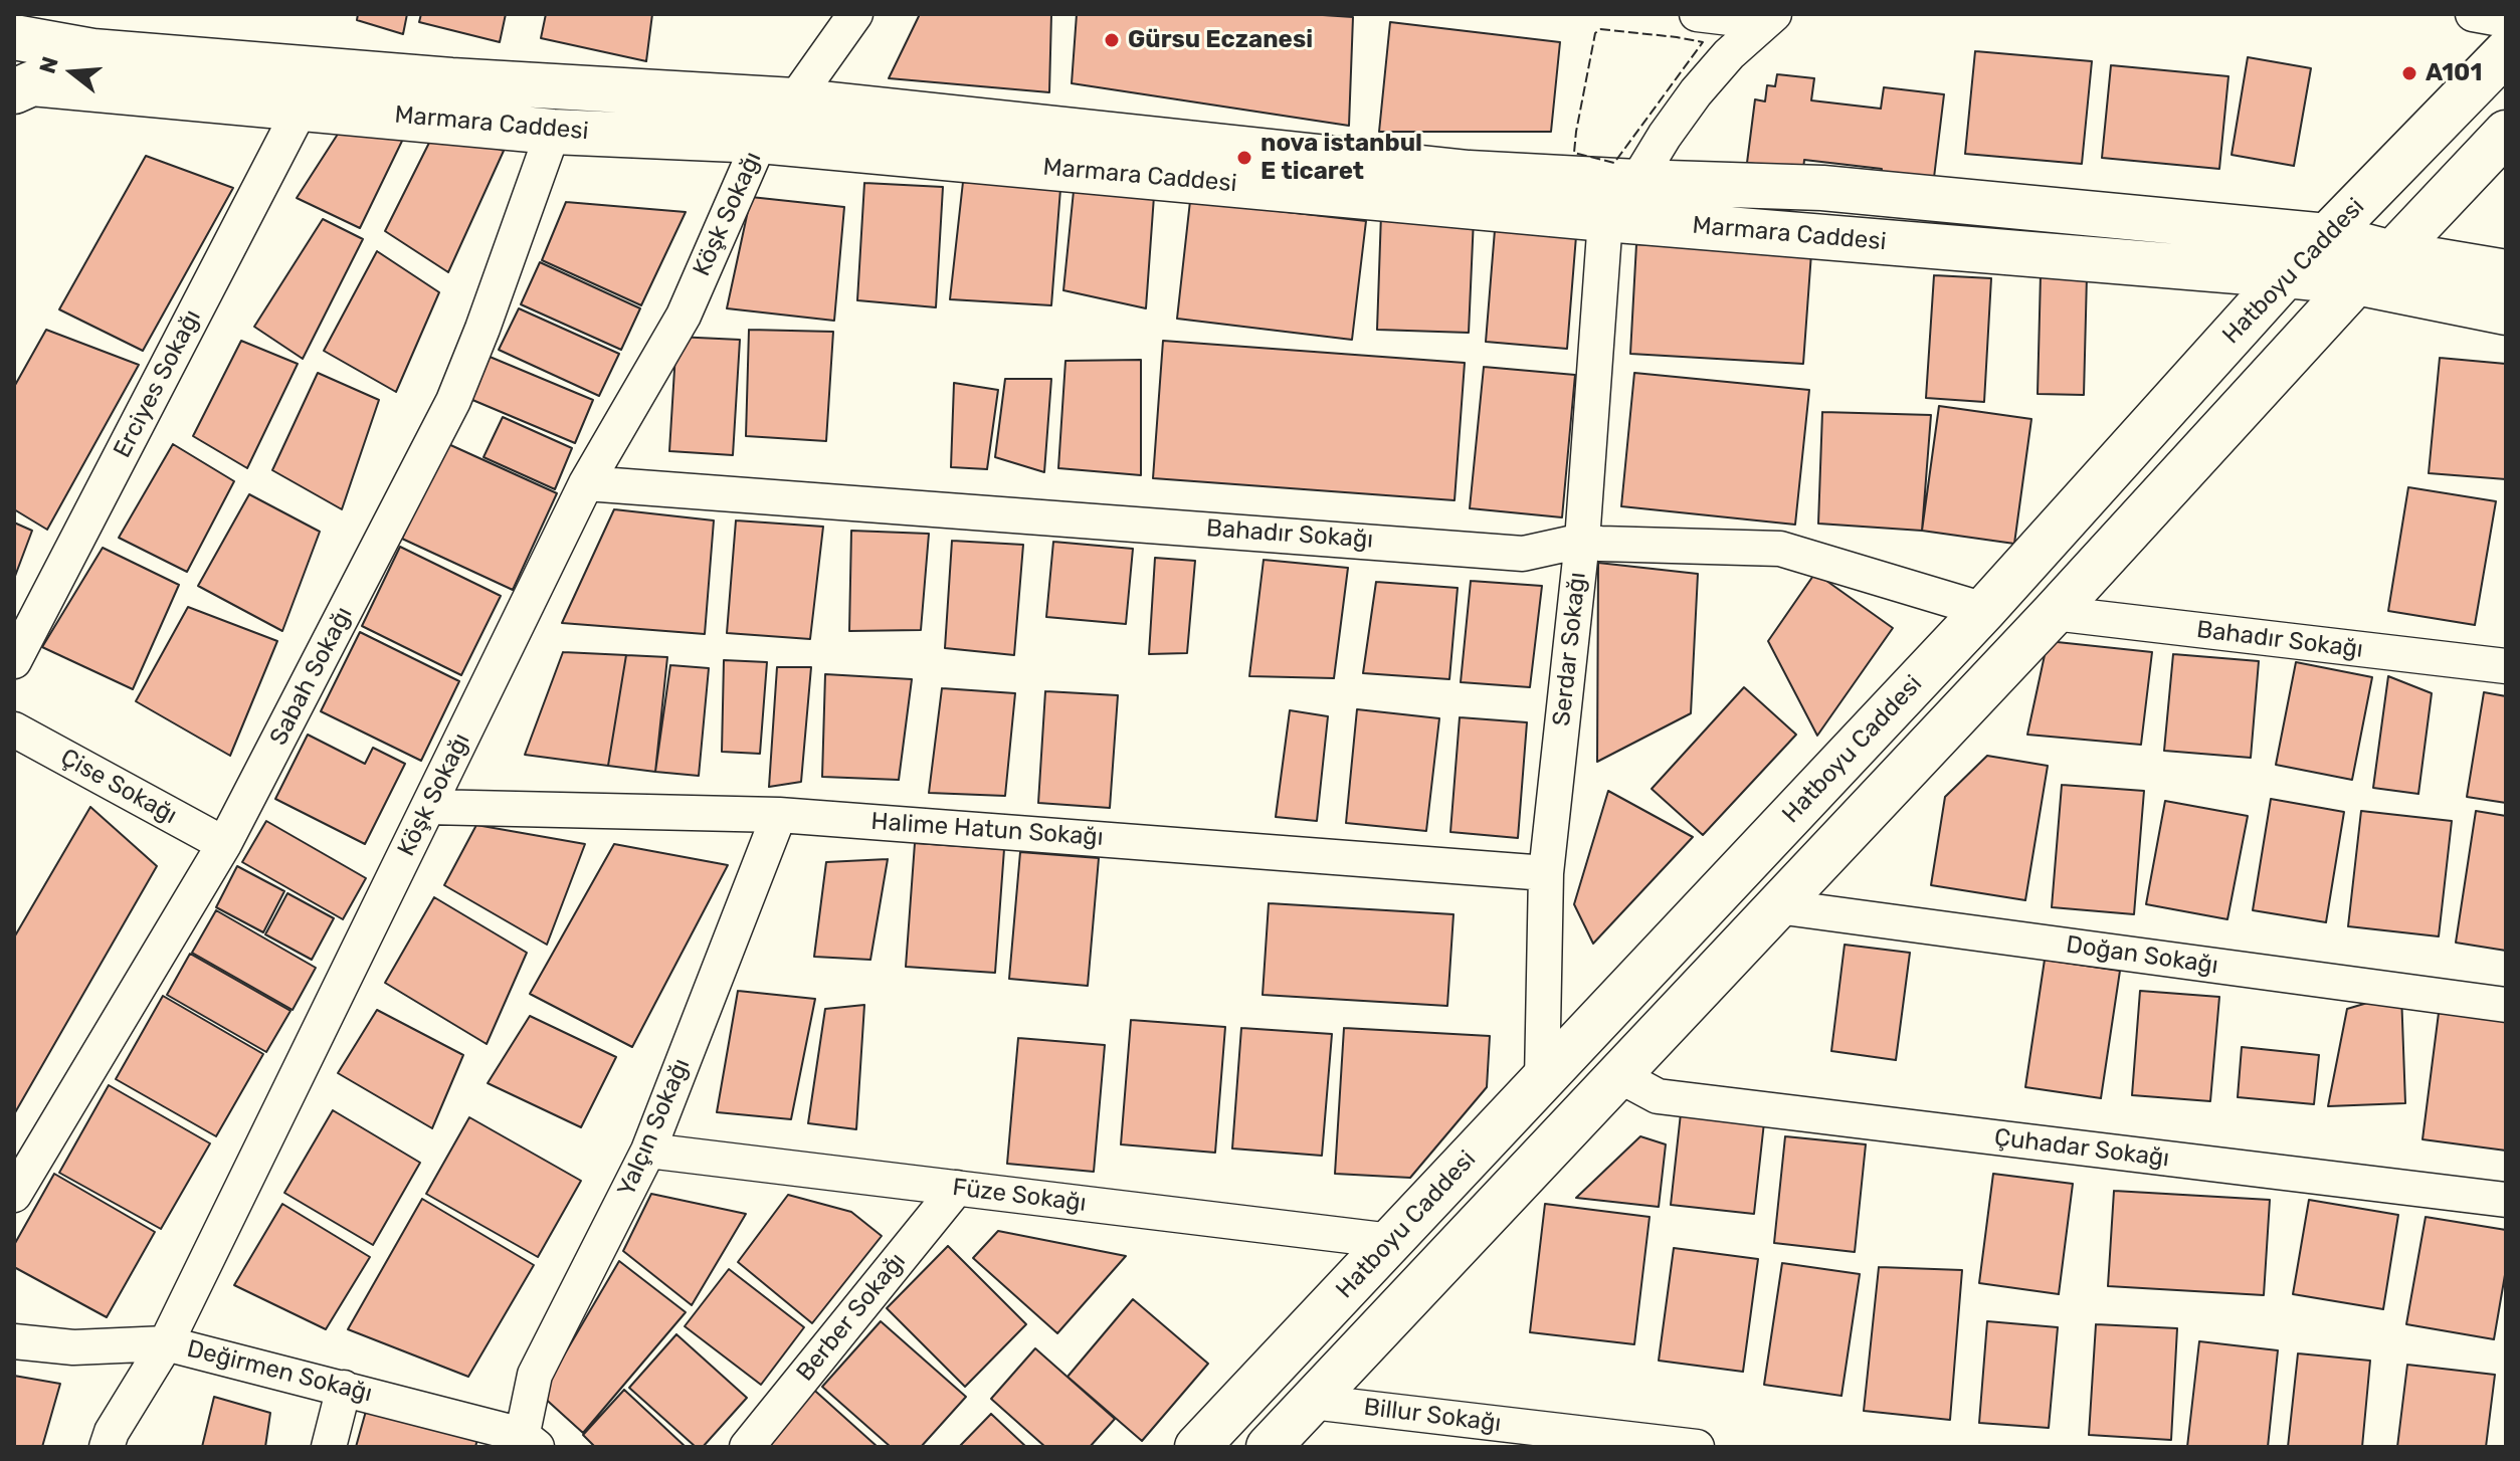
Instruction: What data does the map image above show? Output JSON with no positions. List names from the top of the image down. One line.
{"streets":{"street":["Marmara Caddesi","Köşk Sokağı","Hatboyu Caddesi","Erciyes Sokağı","Bahadır Sokağı","Serdar Sokağı","Sabah Sokağı","Çise Sokağı","Halime Hatun Sokağı","Doğan Sokağı","Yalçın Sokağı","Çuhadar Sokağı","Füze Sokağı","Berber Sokağı","Değirmen Sokağı","Billur Sokağı"]},"crossings":[["Marmara Caddesi","Köşk Sokağı"],["Marmara Caddesi","Hatboyu Caddesi"],["Marmara Caddesi","Erciyes Sokağı"],["Marmara Caddesi","Serdar Sokağı"],["Marmara Caddesi","Sabah Sokağı"],["Köşk Sokağı","Bahadır Sokağı"],["Köşk Sokağı","Halime Hatun Sokağı"],["Köşk Sokağı","Değirmen Sokağı"],["Hatboyu Caddesi","Bahadır Sokağı"],["Hatboyu Caddesi","Serdar Sokağı"],["Hatboyu Caddesi","Füze Sokağı"],["Bahadır Sokağı","Serdar Sokağı"],["Serdar Sokağı","Halime Hatun Sokağı"],["Sabah Sokağı","Çise Sokağı"],["Halime Hatun Sokağı","Yalçın Sokağı"],["Yalçın Sokağı","Füze Sokağı"],["Yalçın Sokağı","Değirmen Sokağı"],["Füze Sokağı","Berber Sokağı"]],"places":["Gürsu Eczanesi","A101","nova istanbul E ticaret"],"north":"left"}
